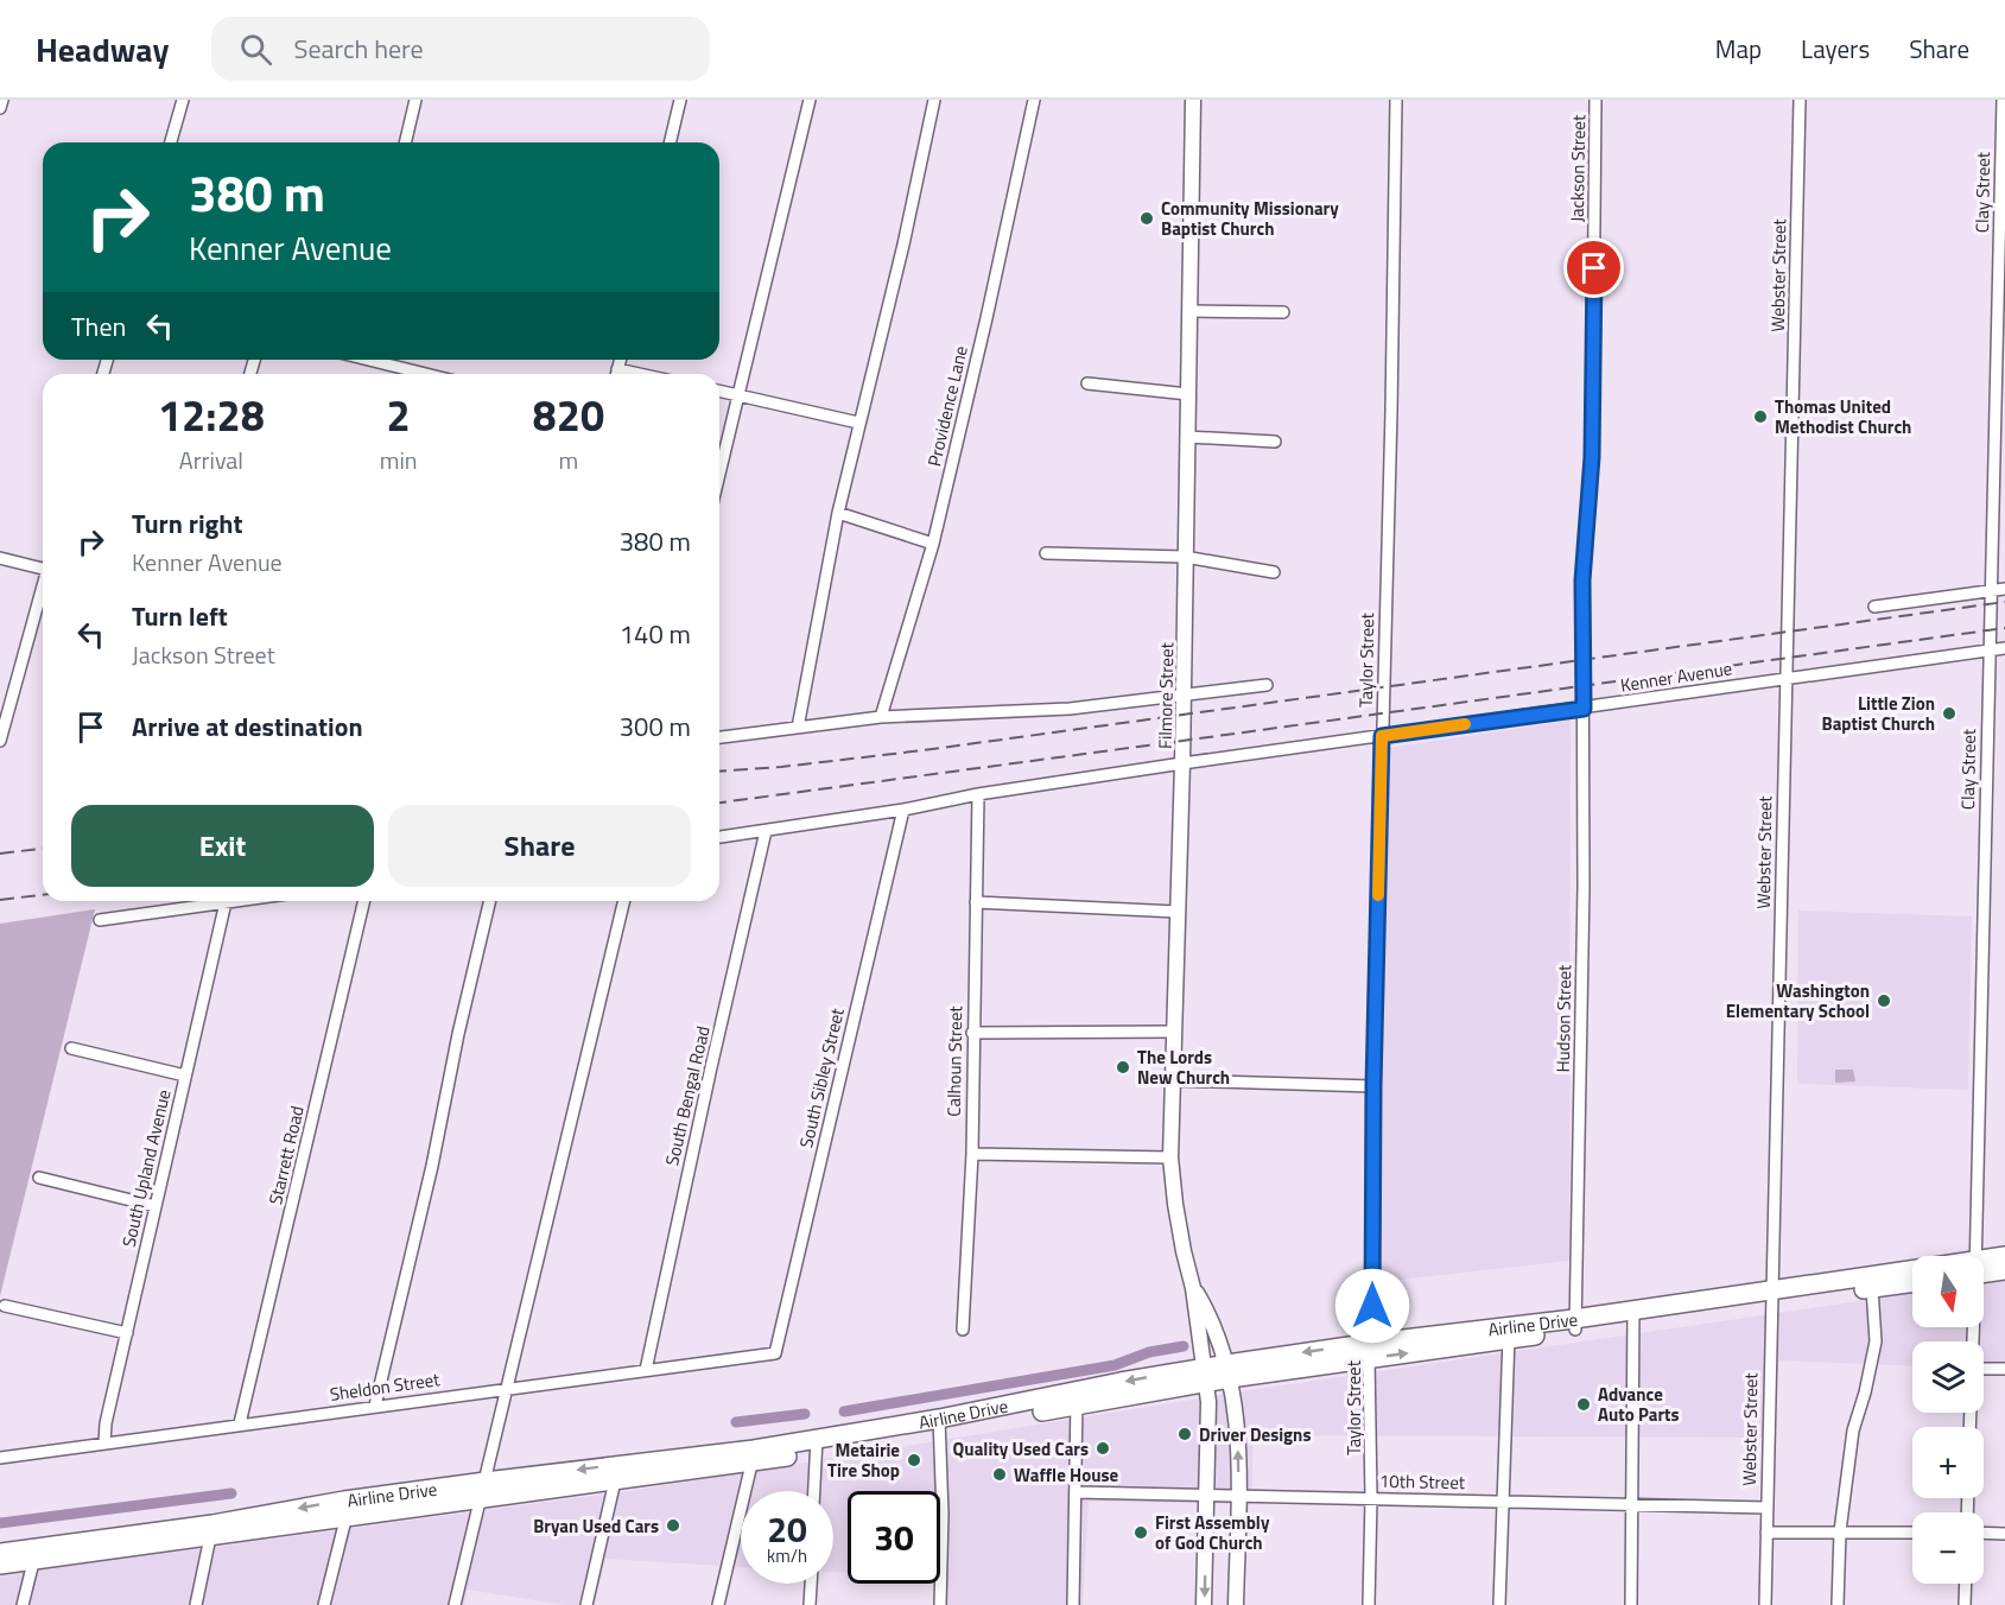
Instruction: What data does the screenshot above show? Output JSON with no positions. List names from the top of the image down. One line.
{"streets":{"highway":["Airline Drive"],"street":["Jackson Street","Clay Street","Webster Street","Providence Lane","Taylor Street","Kenner Avenue","Filmore Street","Hudson Street","Calhoun Street","South Sibley Street","South Bengal Road","Starrett Road","South Upland Avenue","Sheldon Street","10th Street"]},"crossings":[["Jackson Street","Kenner Avenue"],["Jackson Street","Hudson Street"],["Clay Street","Kenner Avenue"],["Webster Street","Kenner Avenue"],["Webster Street","Airline Drive"],["Webster Street","10th Street"],["Taylor Street","Kenner Avenue"],["Taylor Street","Airline Drive"],["Taylor Street","10th Street"],["Kenner Avenue","Filmore Street"],["Kenner Avenue","Hudson Street"],["Kenner Avenue","Calhoun Street"],["Kenner Avenue","South Sibley Street"],["Kenner Avenue","South Bengal Road"],["Filmore Street","Airline Drive"],["Filmore Street","10th Street"],["Hudson Street","Airline Drive"],["South Sibley Street","Sheldon Street"],["South Bengal Road","Sheldon Street"],["Starrett Road","Sheldon Street"],["South Upland Avenue","Sheldon Street"]],"places":["Community Missionary Baptist Church","Thomas United Methodist Church","Little Zion Baptist Church","Washington Elementary School","The Lords New Church","Advance Auto Parts","Driver Designs","Quality Used Cars","Metairie Tire Shop","Waffle House","Bryan Used Cars","First Assembly of God Church"],"north":"bottom","page":{"header":"Headway","search":"Search here","nav":["Map","Layers","Share"],"turn":["380 m","Kenner Avenue"],"then":"Then","eta":["12:28","Arrival","2","min","820","m"],"list":[{"name":"Turn right","note":"Kenner Avenue","value":"380 m"},{"name":"Turn left","note":"Jackson Street","value":"140 m"},{"name":"Arrive at destination","value":"300 m"}],"buttons":["Exit","Share"],"map_buttons":["+","−"],"speed":"20 km/h","limit":"30"}}
